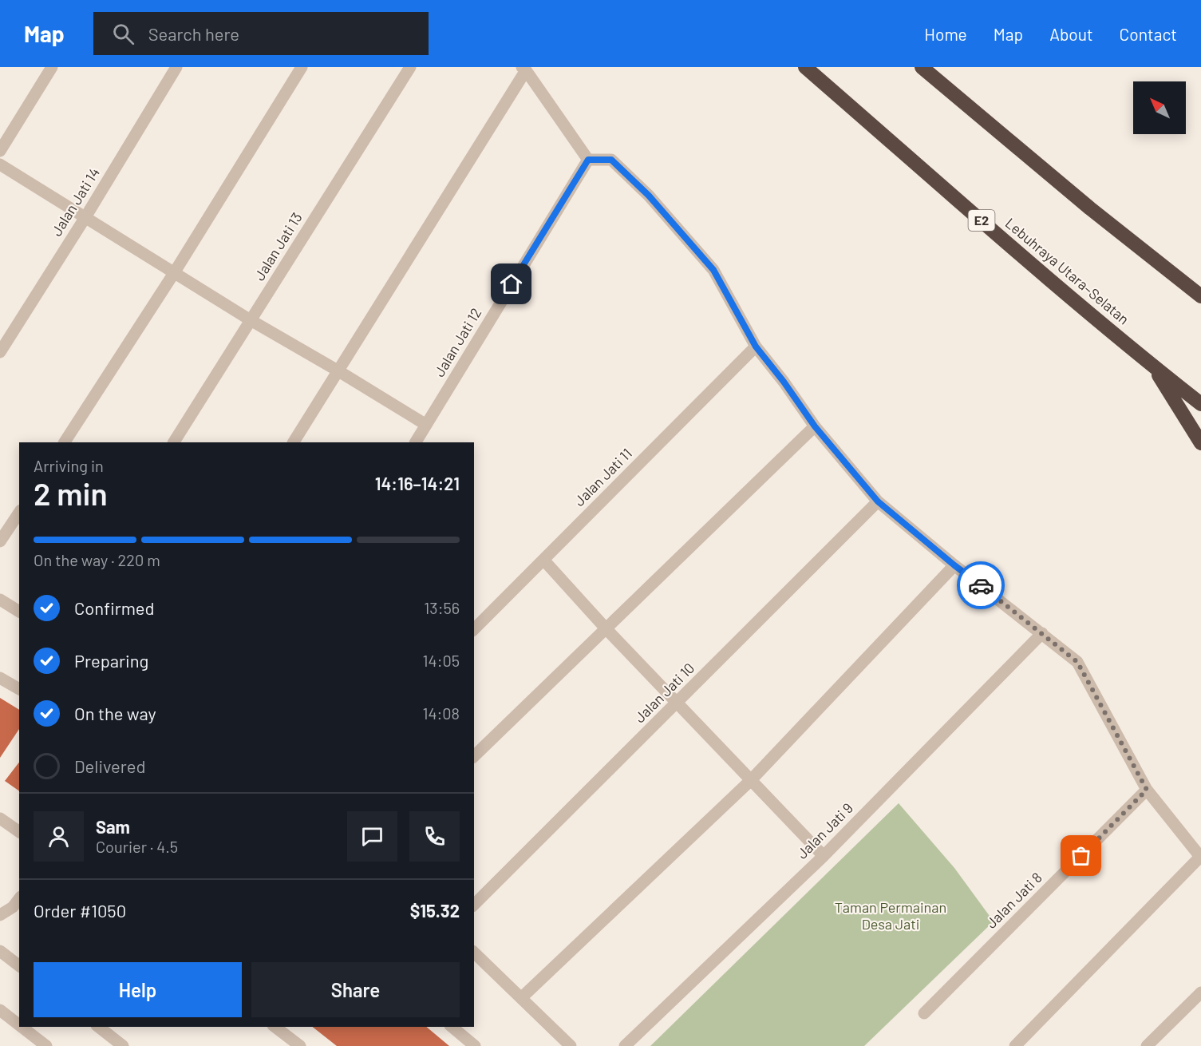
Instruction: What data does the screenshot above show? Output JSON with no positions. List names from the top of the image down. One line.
{"streets":{"highway":["E2","Lebuhraya Utara–Selatan"],"street":["Jalan Jati 14","Jalan Jati 13","Jalan Jati 12","Jalan Jati 11","Jalan Jati 10","Jalan Jati 9","Jalan Jati 8"]},"parks":["Taman Permainan Desa Jati"],"north":"top left","page":{"header":"Map","search":"Search here","nav":["Home","Map","About","Contact"],"heading":["2 min","Arriving in","14:16–14:21"],"panel":["Sam","Courier · 4.5","Order #1050","$15.32"],"bar":"On the way · 220 m","list":[["Confirmed","13:56"],["Preparing","14:05"],["On the way","14:08"],"Delivered"],"buttons":["Help","Share"]}}
